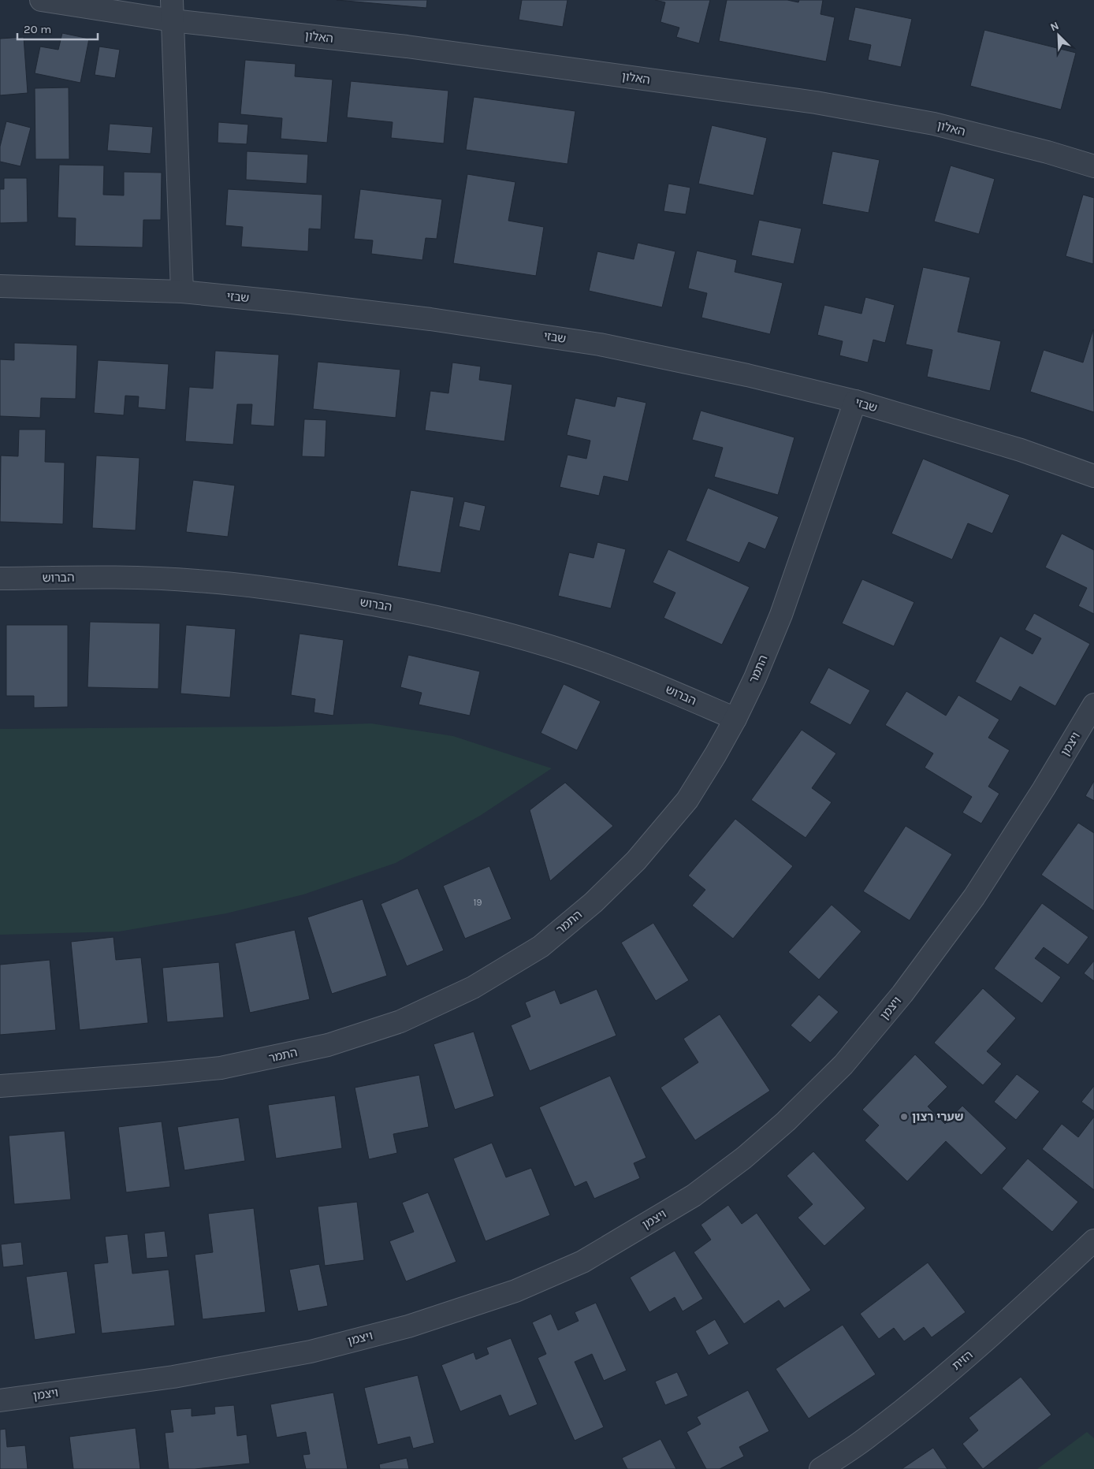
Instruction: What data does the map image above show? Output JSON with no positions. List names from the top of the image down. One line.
{"streets":{"street":["האלון","שבזי","הברוש","התמר","ויצמן","הזית"]},"crossings":[["שבזי","התמר"],["הברוש","התמר"]],"places":["שערי רצון"],"house_numbers":["19"],"scale_bar":"20 m","north":"top left"}
